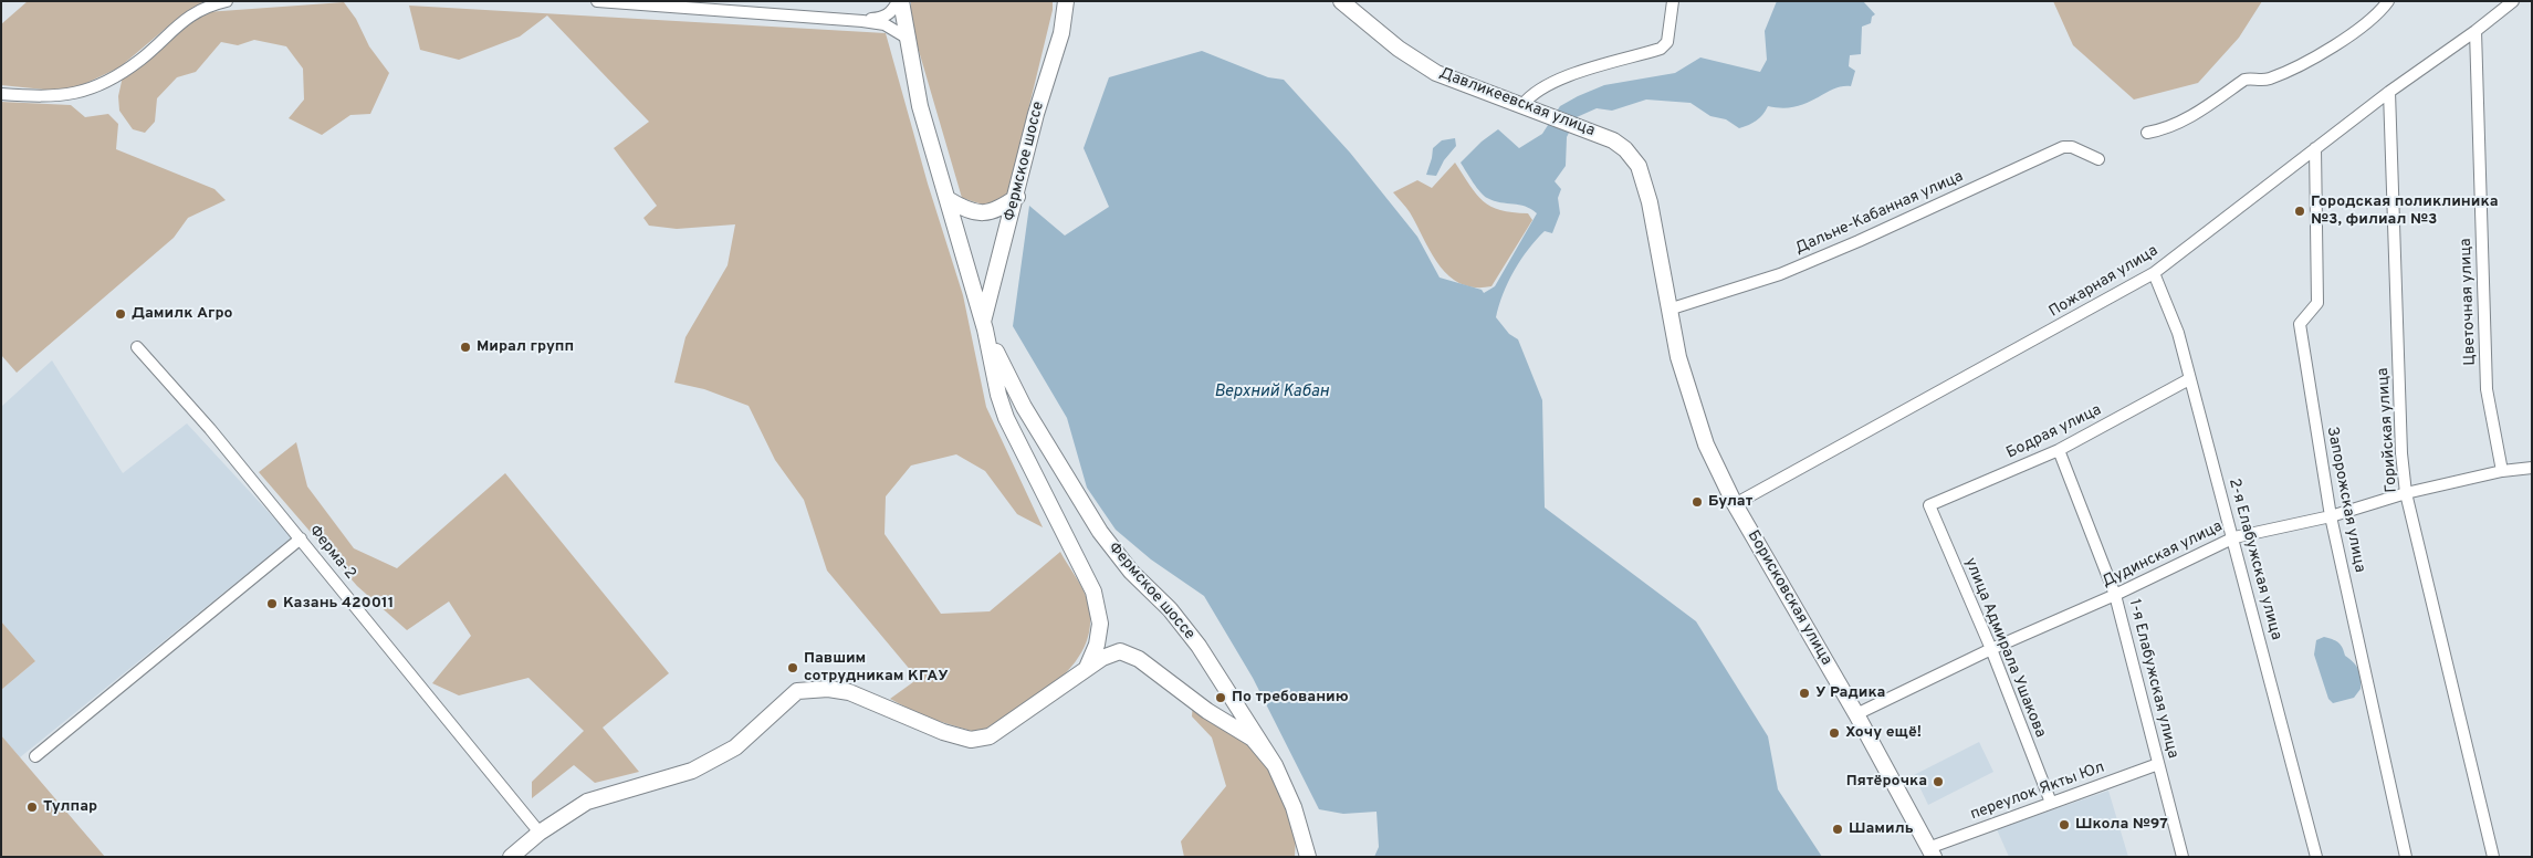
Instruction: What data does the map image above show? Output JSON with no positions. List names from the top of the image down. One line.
{"streets":{"street":["Давликеевская улица","Фермское шоссе","Дальне-Кабанная улица","Пожарная улица","Цветочная улица","Горийская улица","Бодрая улица","Запорожская улица","Ферма-2","Дудинская улица","2-я Елабужская улица","Борисковская улица","улица Адмирала Ушакова","1-я Елабужская улица","переулок Якты Юл"]},"crossings":[["Давликеевская улица","Борисковская улица"],["Дальне-Кабанная улица","Борисковская улица"],["Пожарная улица","Цветочная улица"],["Пожарная улица","Горийская улица"],["Пожарная улица","Запорожская улица"],["Пожарная улица","2-я Елабужская улица"],["Пожарная улица","Борисковская улица"],["Цветочная улица","Дудинская улица"],["Горийская улица","Дудинская улица"],["Бодрая улица","2-я Елабужская улица"],["Бодрая улица","улица Адмирала Ушакова"],["Бодрая улица","1-я Елабужская улица"],["Запорожская улица","Дудинская улица"],["Дудинская улица","2-я Елабужская улица"],["Дудинская улица","Борисковская улица"],["Дудинская улица","улица Адмирала Ушакова"],["Дудинская улица","1-я Елабужская улица"],["Борисковская улица","переулок Якты Юл"],["улица Адмирала Ушакова","переулок Якты Юл"],["1-я Елабужская улица","переулок Якты Юл"]],"water":["Верхний Кабан"],"places":["Городская поликлиника №3, филиал №3","Дамилк Агро","Мирал групп","Булат","Казань 420011","Павшим сотрудникам КГАУ","У Радика","По требованию","Хочу ещё!","Пятёрочка","Тулпар","Школа №97","Шамиль"]}
